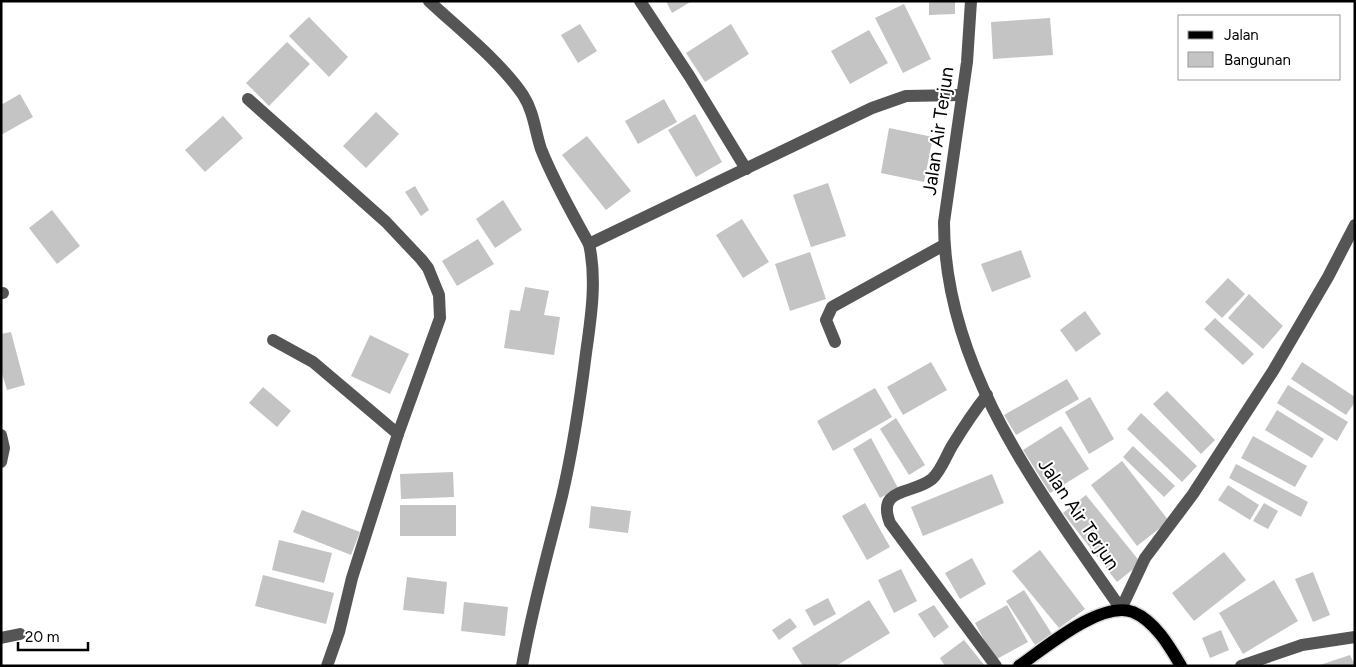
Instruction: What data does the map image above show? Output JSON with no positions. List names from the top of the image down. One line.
{"streets":{"street":["Jalan Air Terjun"]},"legend":["Jalan","Bangunan"],"scale_bar":"20 m"}
